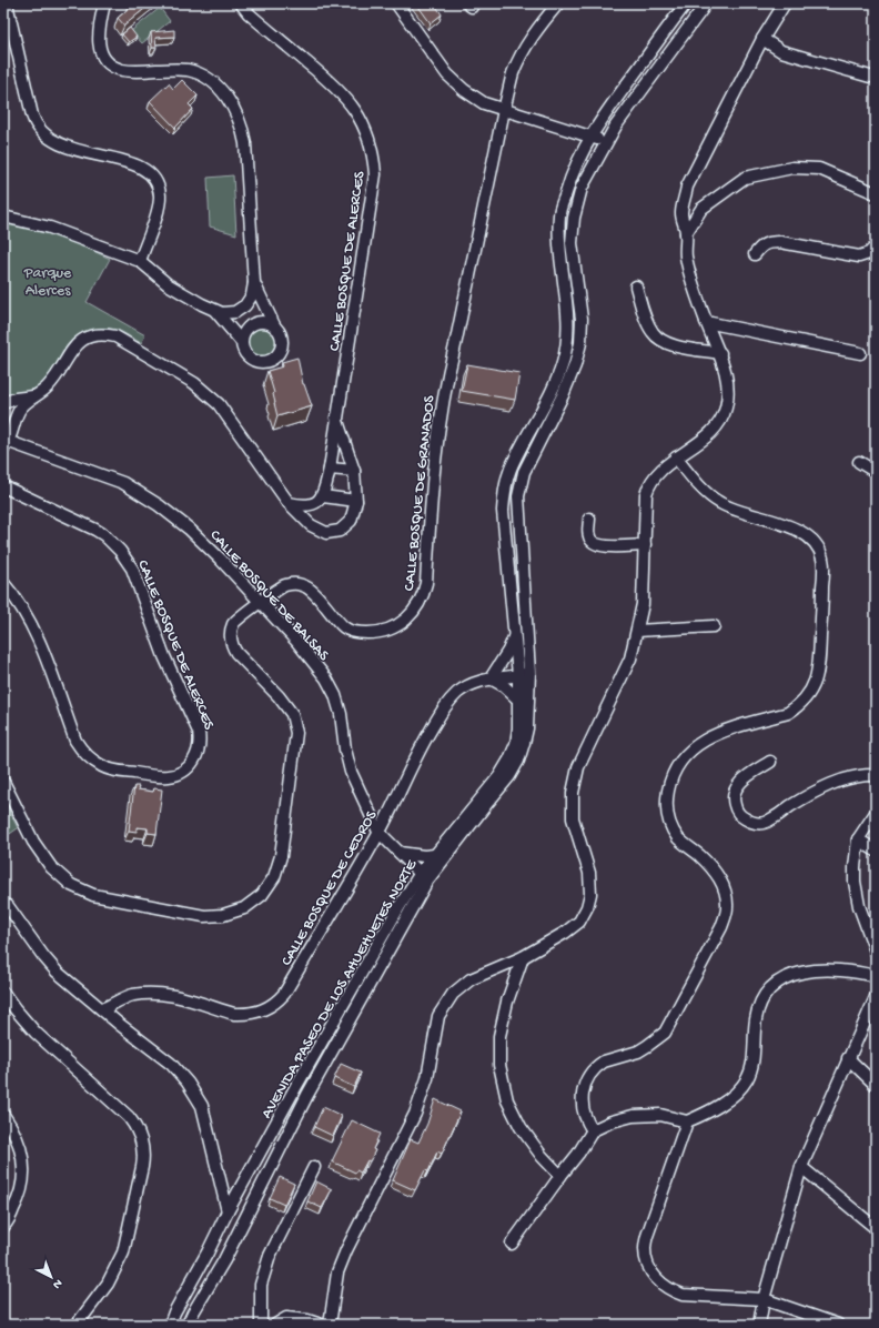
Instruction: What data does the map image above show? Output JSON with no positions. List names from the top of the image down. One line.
{"streets":{"street":["CALLE BOSQUE DE ALERCES","CALLE BOSQUE DE GRANADOS","CALLE BOSQUE DE BALSAS","CALLE BOSQUE DE CEDROS","AVENIDA PASEO DE LOS AHUEHUETES NORTE"]},"crossings":[["CALLE BOSQUE DE ALERCES","CALLE BOSQUE DE BALSAS"],["CALLE BOSQUE DE GRANADOS","CALLE BOSQUE DE BALSAS"],["CALLE BOSQUE DE BALSAS","CALLE BOSQUE DE CEDROS"],["CALLE BOSQUE DE BALSAS","AVENIDA PASEO DE LOS AHUEHUETES NORTE"],["CALLE BOSQUE DE CEDROS","AVENIDA PASEO DE LOS AHUEHUETES NORTE"]],"parks":["Parque Alerces"],"north":"bottom right"}
